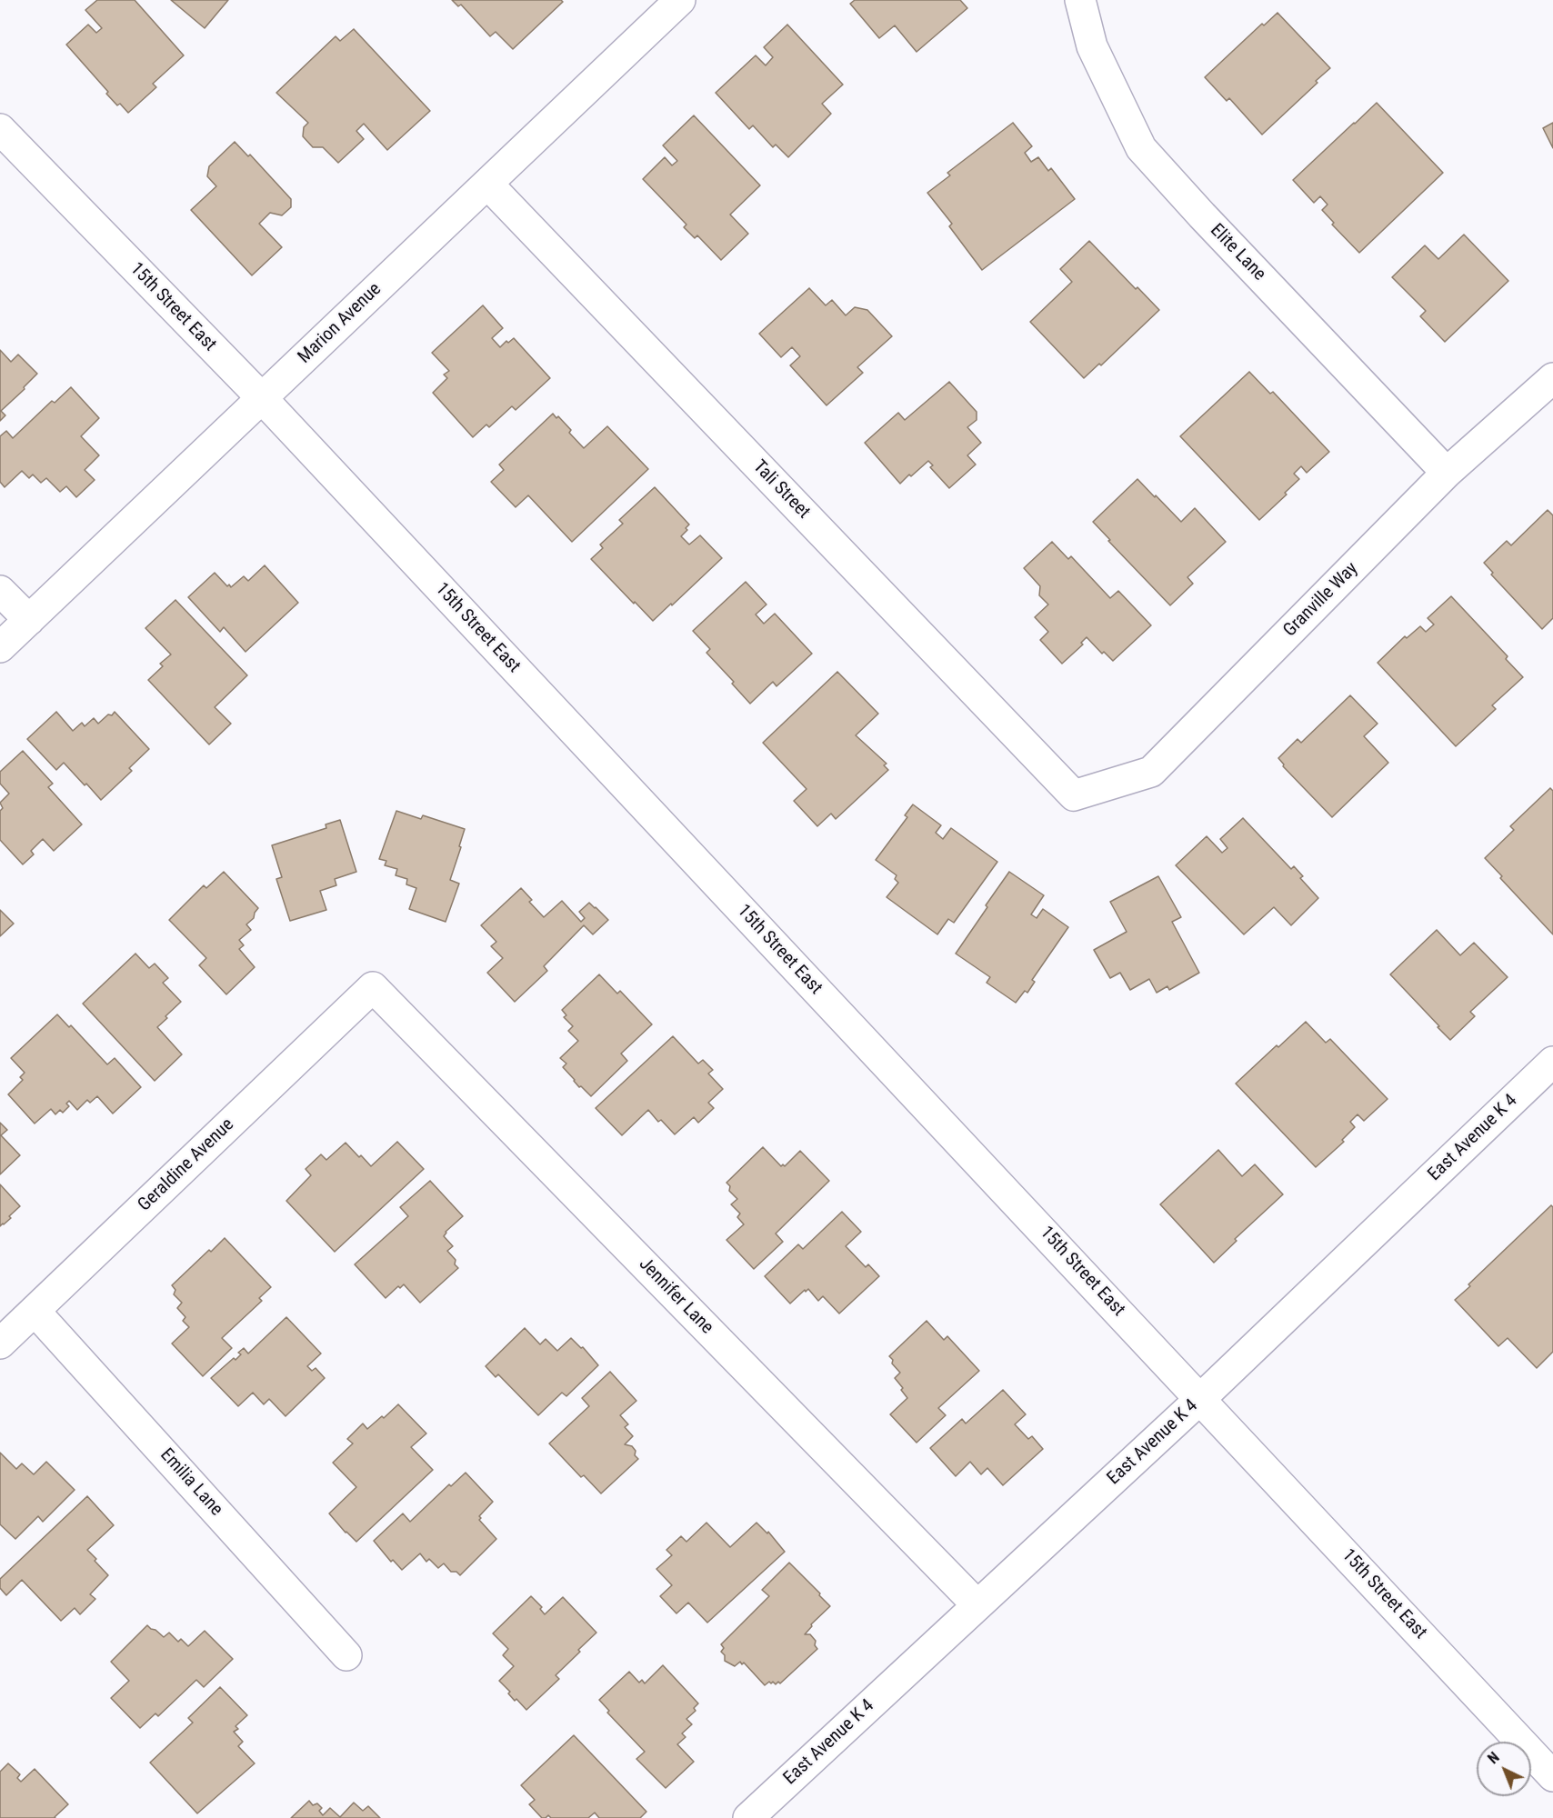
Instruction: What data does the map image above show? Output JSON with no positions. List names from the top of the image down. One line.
{"streets":{"street":["Elite Lane","15th Street East","Marion Avenue","Tali Street","Granville Way","East Avenue K 4","Geraldine Avenue","Jennifer Lane","Emilia Lane"]},"crossings":[["Elite Lane","Granville Way"],["15th Street East","Marion Avenue"],["15th Street East","East Avenue K 4"],["Marion Avenue","Tali Street"],["Tali Street","Granville Way"],["East Avenue K 4","Jennifer Lane"],["Geraldine Avenue","Jennifer Lane"],["Geraldine Avenue","Emilia Lane"]],"north":"top left"}
